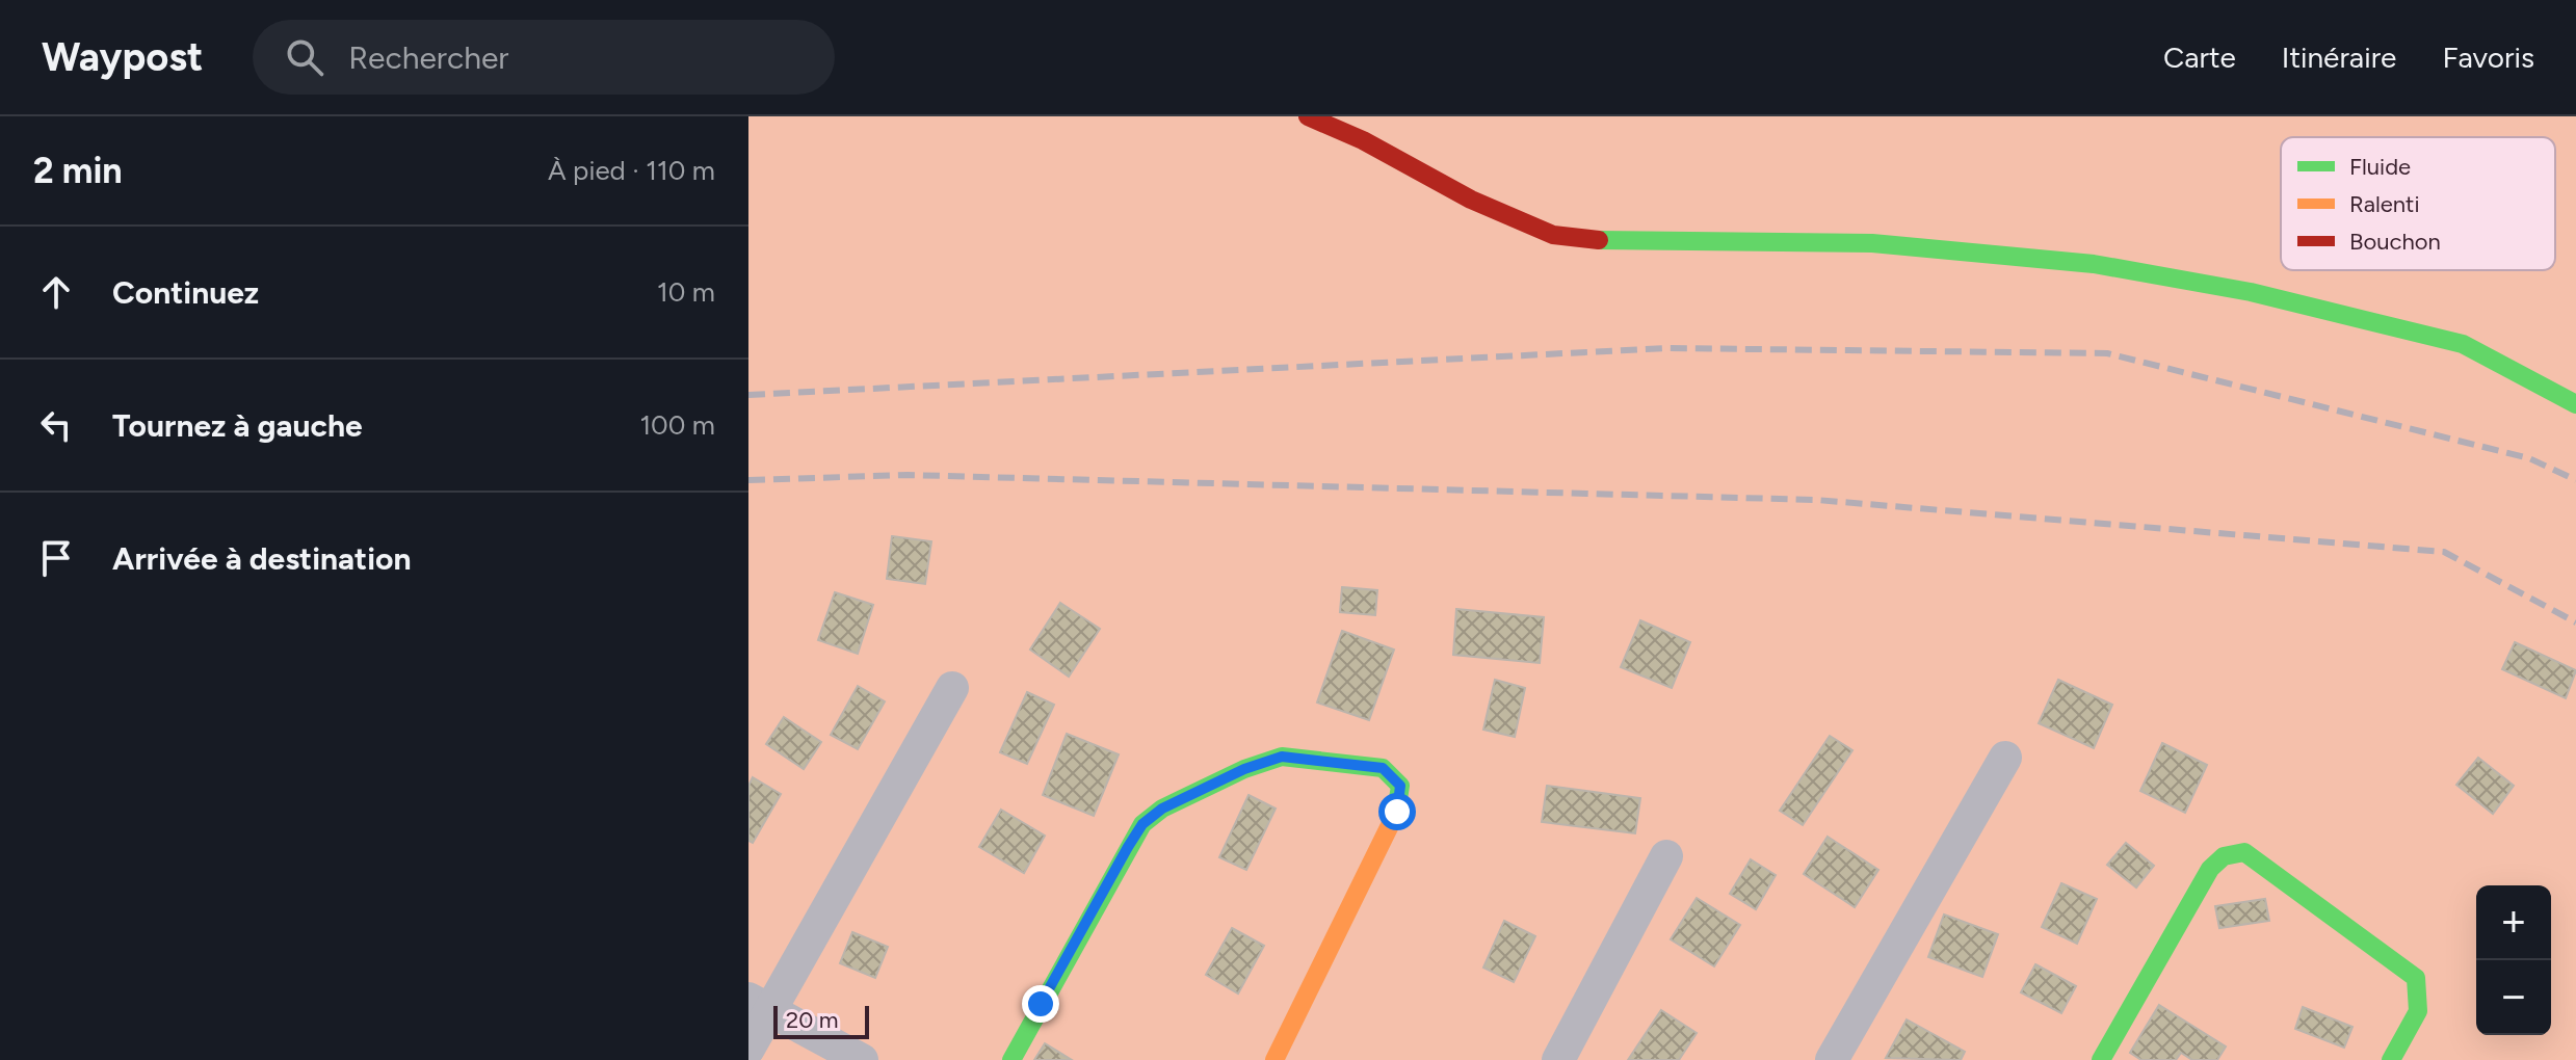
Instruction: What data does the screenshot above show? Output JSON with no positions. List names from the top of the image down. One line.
{"legend":["Fluide","Ralenti","Bouchon"],"scale_bar":"20 m","page":{"header":"Waypost","search":"Rechercher","nav":["Carte","Itinéraire","Favoris"],"heading":["2 min","À pied · 110 m"],"list":[["Continuez","10 m"],["Tournez à gauche","100 m"],"Arrivée à destination"],"map_buttons":["+","−"],"scale":"20 m"}}
